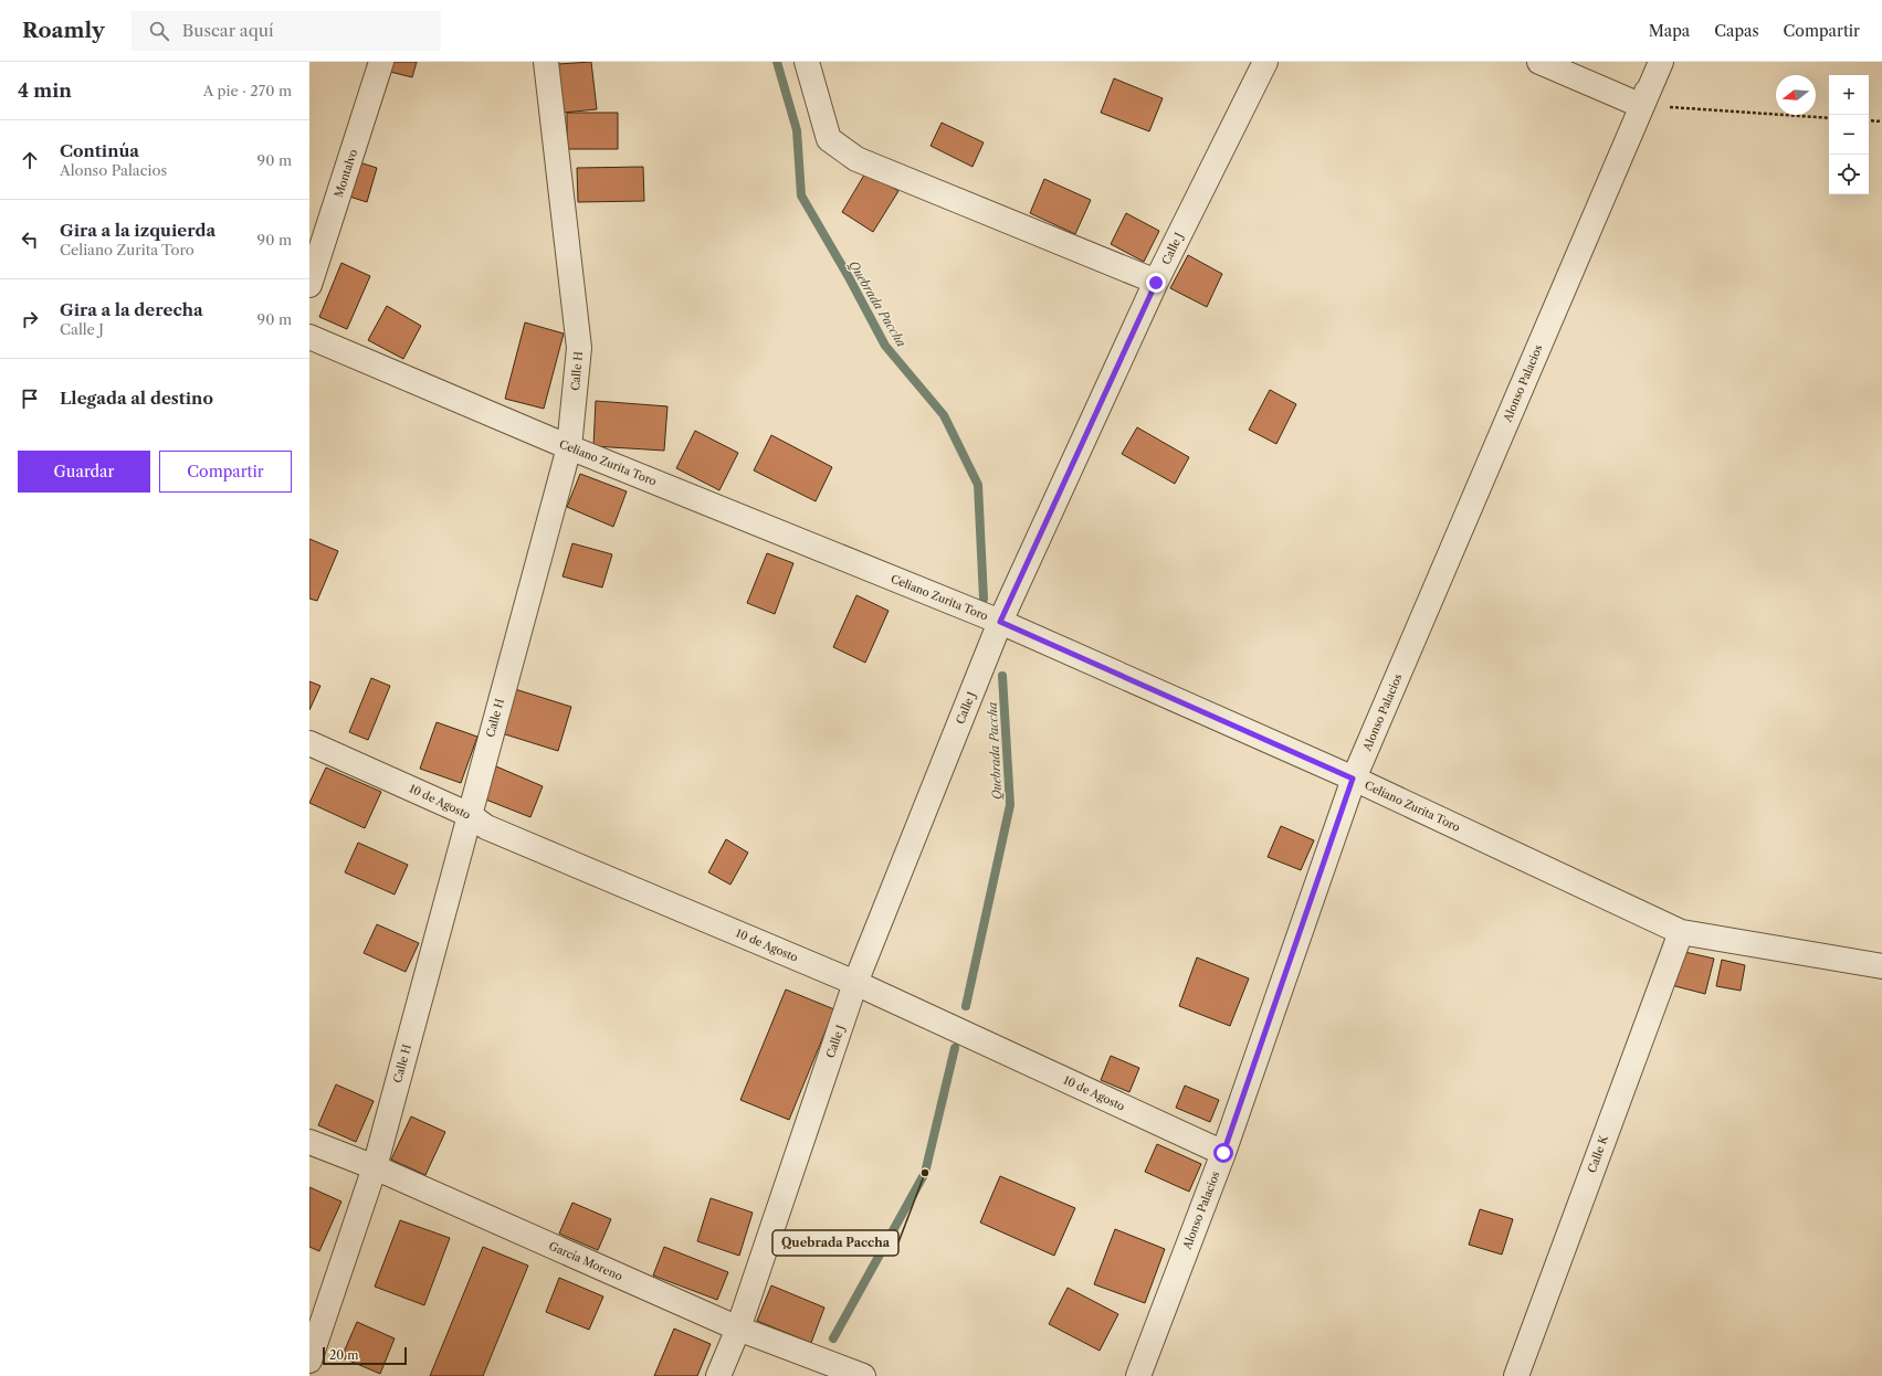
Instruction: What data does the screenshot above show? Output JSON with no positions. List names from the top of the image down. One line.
{"streets":{"street":["Montalvo","Calle J","Calle H","Alonso Palacios","Celiano Zurita Toro","10 de Agosto","Calle K","García Moreno"]},"crossings":[["Calle J","Celiano Zurita Toro"],["Calle J","10 de Agosto"],["Calle J","García Moreno"],["Calle H","Celiano Zurita Toro"],["Calle H","10 de Agosto"],["Calle H","García Moreno"],["Alonso Palacios","Celiano Zurita Toro"],["Alonso Palacios","10 de Agosto"],["Celiano Zurita Toro","Calle K"]],"water":["Quebrada Paccha"],"places":["Quebrada Paccha"],"scale_bar":"20 m","north":"left","page":{"header":"Roamly","search":"Buscar aquí","nav":["Mapa","Capas","Compartir"],"heading":["4 min","A pie · 270 m"],"map_buttons":["+","−"],"list":[["Continúa","Alonso Palacios","90 m"],["Gira a la izquierda","Celiano Zurita Toro","90 m"],["Gira a la derecha","Calle J","90 m"],"Llegada al destino"],"buttons":["Guardar","Compartir"],"scale":"20 m"}}
